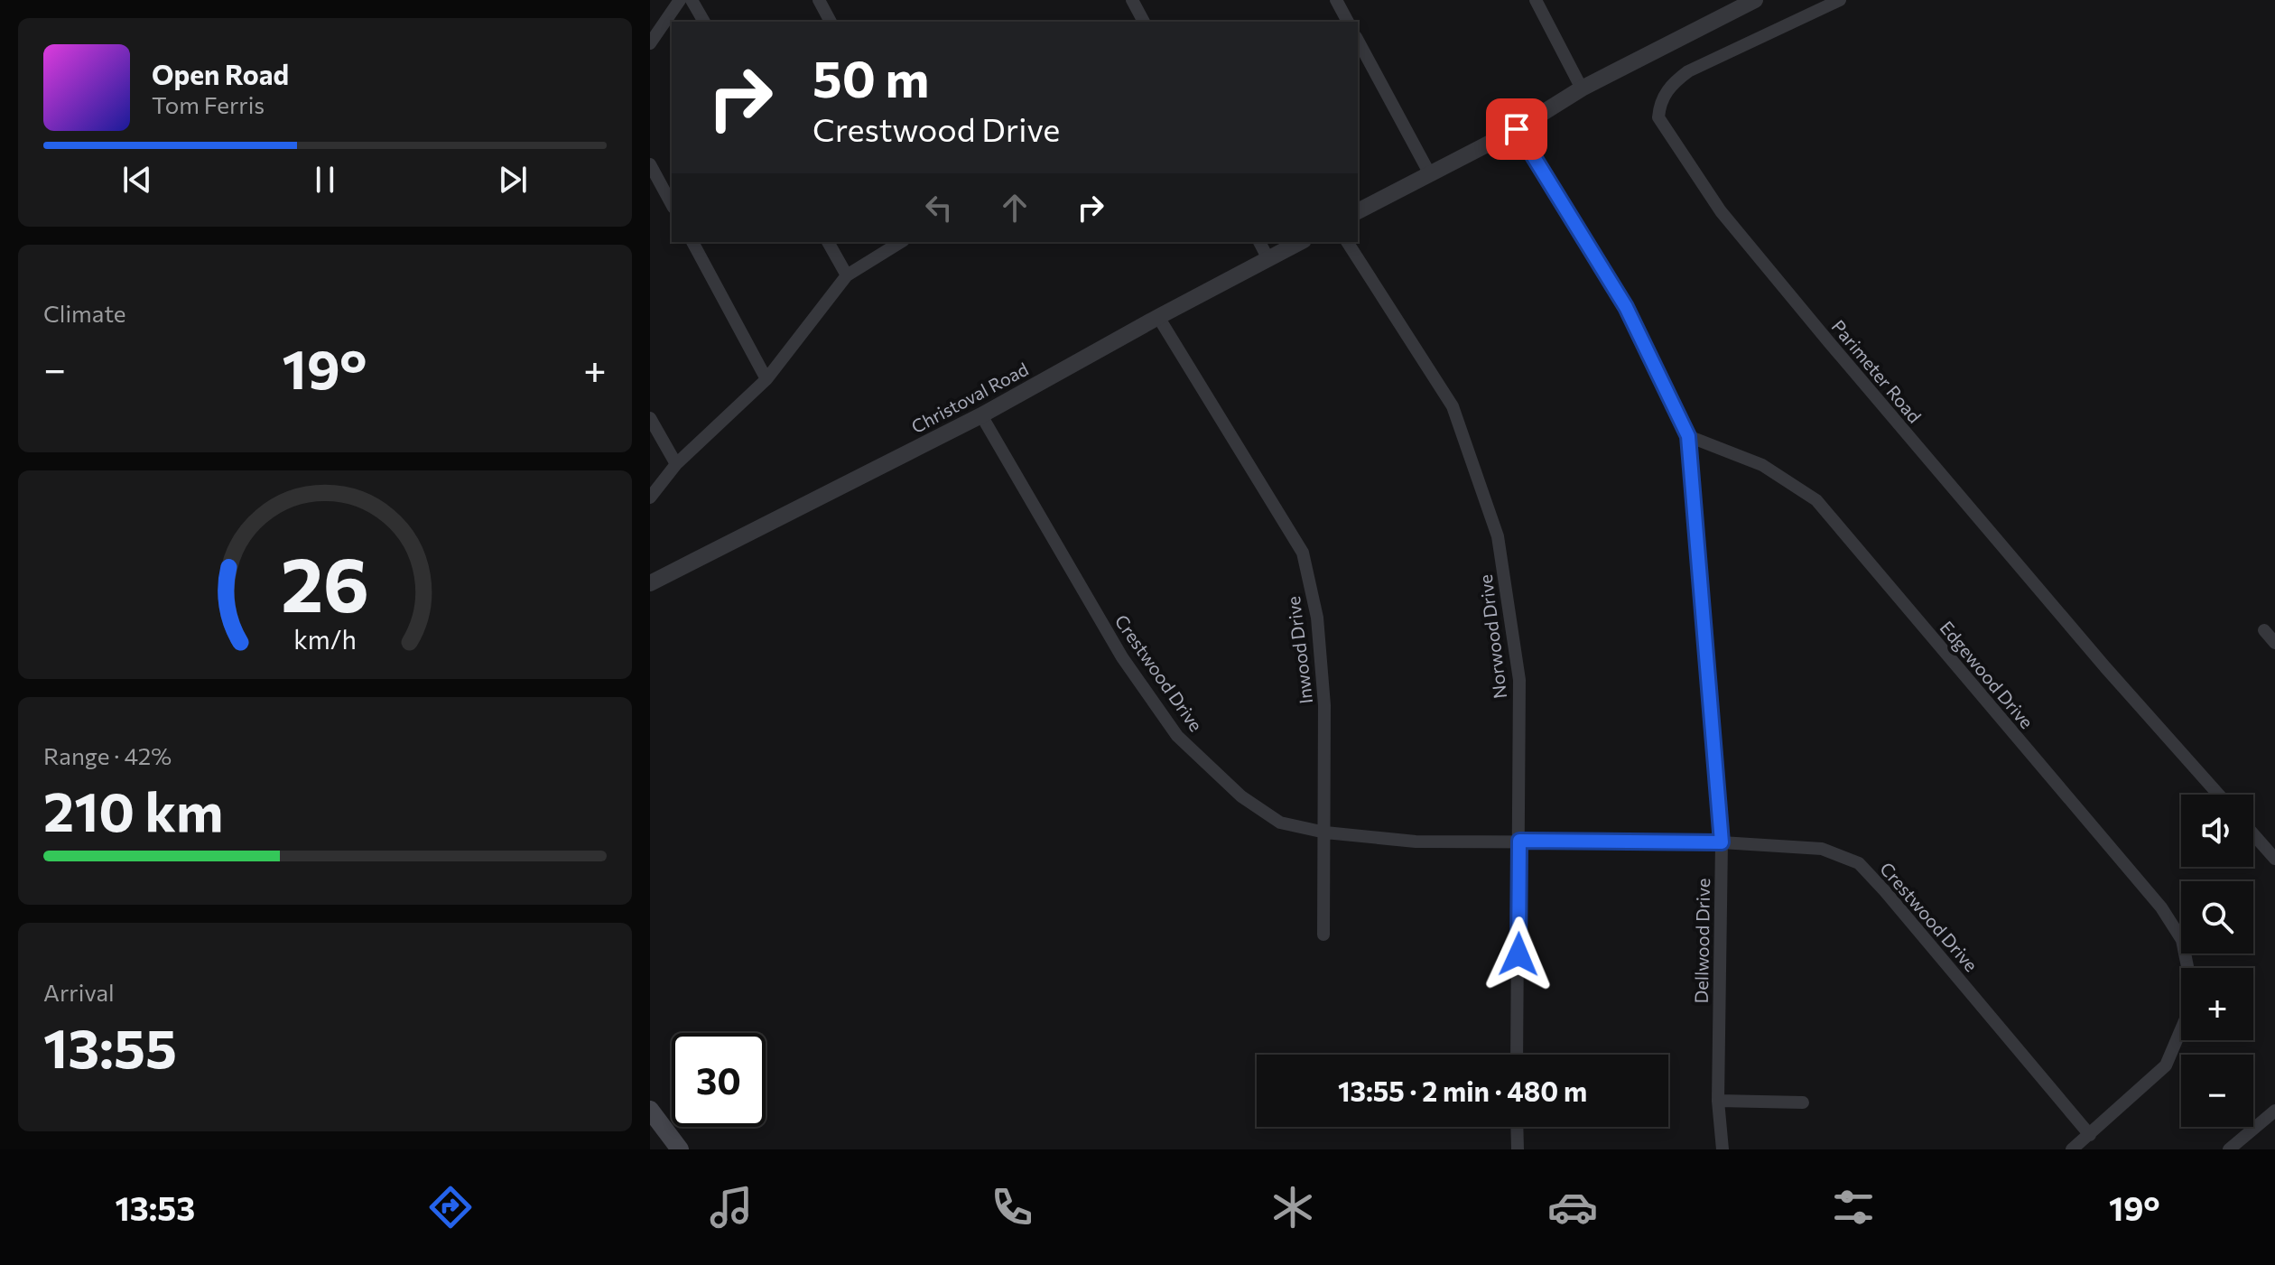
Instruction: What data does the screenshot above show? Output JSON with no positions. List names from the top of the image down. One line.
{"streets":{"street":["Parimeter Road","Christoval Road","Norwood Drive","Inwood Drive","Crestwood Drive","Edgewood Drive","Dellwood Drive"]},"crossings":[["Christoval Road","Inwood Drive"],["Christoval Road","Crestwood Drive"],["Norwood Drive","Crestwood Drive"],["Inwood Drive","Crestwood Drive"],["Crestwood Drive","Edgewood Drive"],["Crestwood Drive","Dellwood Drive"],["Edgewood Drive","Dellwood Drive"]],"page":{"turn":["50 m","Crestwood Drive"],"song":["Open Road","Tom Ferris"],"tile":["Climate",["Range · 42%","210 km"],["Arrival","13:55"]],"heat":["−","19°","+"],"map_buttons":["+","−"],"limit":"30","trip":"13:55 · 2 min · 480 m","tabs":["13:53","19°"],"gauge":["26","km/h"]}}
